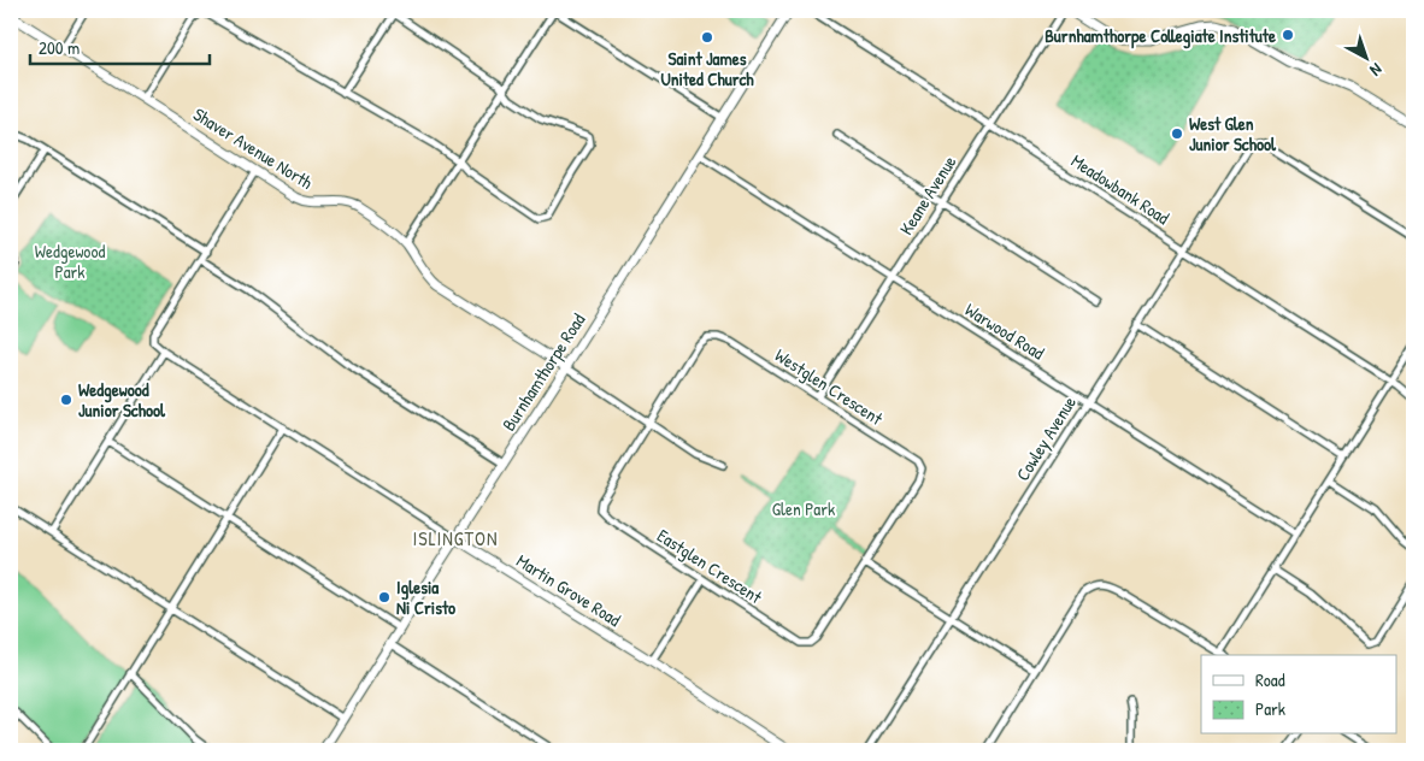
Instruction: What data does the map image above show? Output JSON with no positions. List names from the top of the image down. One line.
{"streets":{"main road":["Shaver Avenue North","Burnhamthorpe Road","Martin Grove Road"],"street":["Meadowbank Road","Keane Avenue","Warwood Road","Westglen Crescent","Cowley Avenue","Eastglen Crescent"]},"crossings":[["Shaver Avenue North","Burnhamthorpe Road"],["Shaver Avenue North","Westglen Crescent"],["Shaver Avenue North","Eastglen Crescent"],["Meadowbank Road","Keane Avenue"],["Meadowbank Road","Cowley Avenue"],["Keane Avenue","Warwood Road"],["Keane Avenue","Westglen Crescent"],["Warwood Road","Burnhamthorpe Road"],["Warwood Road","Cowley Avenue"],["Burnhamthorpe Road","Martin Grove Road"],["Westglen Crescent","Eastglen Crescent"]],"districts":["ISLINGTON"],"parks":["Wedgewood Park","Glen Park"],"places":["Burnhamthorpe Collegiate Institute","Saint James United Church","West Glen Junior School","Wedgewood Junior School","Iglesia Ni Cristo"],"legend":["Road","Park"],"scale_bar":"200 m","north":"bottom right"}
